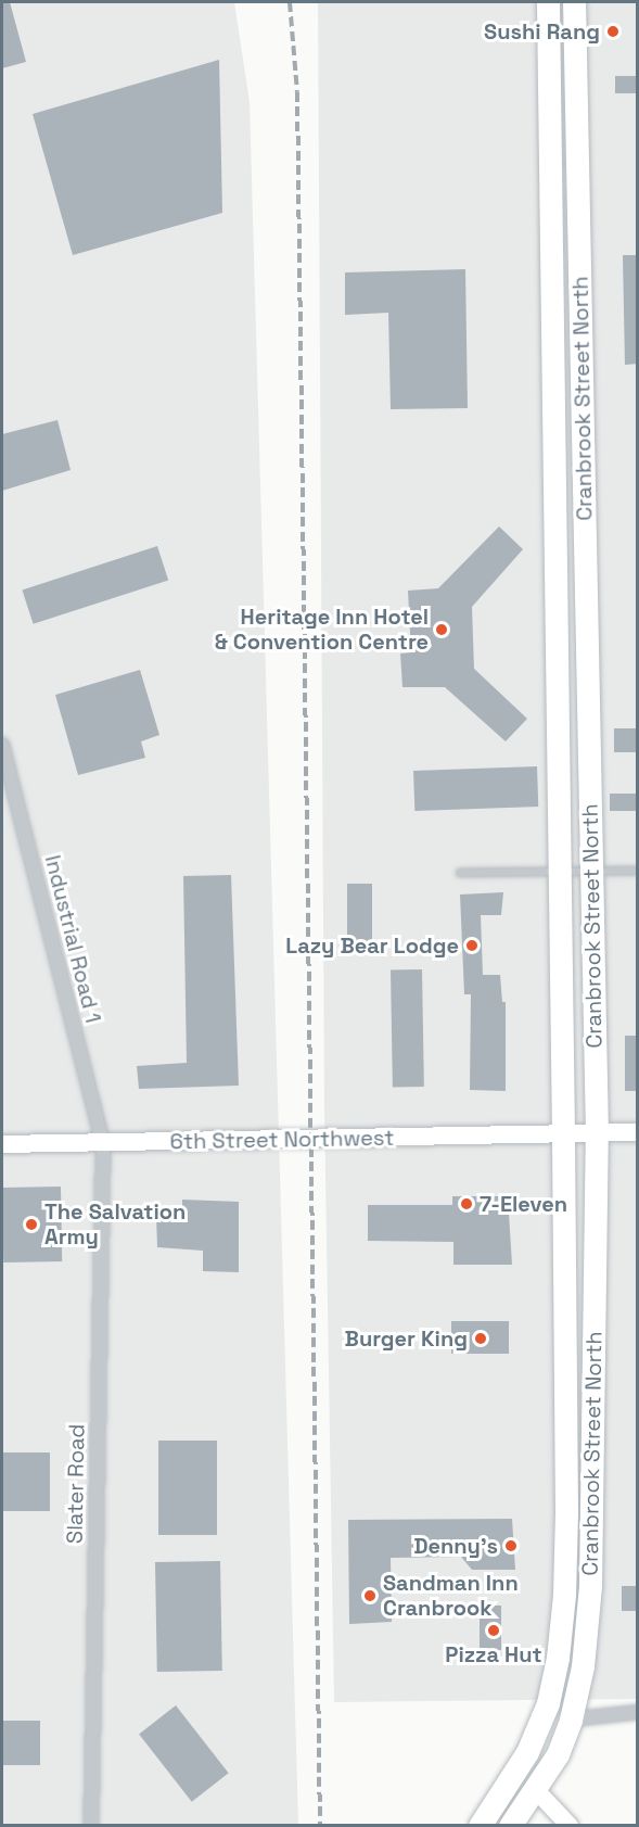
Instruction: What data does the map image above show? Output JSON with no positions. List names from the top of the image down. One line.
{"streets":{"highway":["Cranbrook Street North"],"street":["Industrial Road 1","6th Street Northwest","Slater Road"]},"crossings":[["Cranbrook Street North","6th Street Northwest"],["Industrial Road 1","6th Street Northwest"],["Industrial Road 1","Slater Road"],["6th Street Northwest","Slater Road"]],"places":["Sushi Rang","Heritage Inn Hotel & Convention Centre","Lazy Bear Lodge","7-Eleven","The Salvation Army","Burger King","Denny's","Sandman Inn Cranbrook","Pizza Hut"]}
